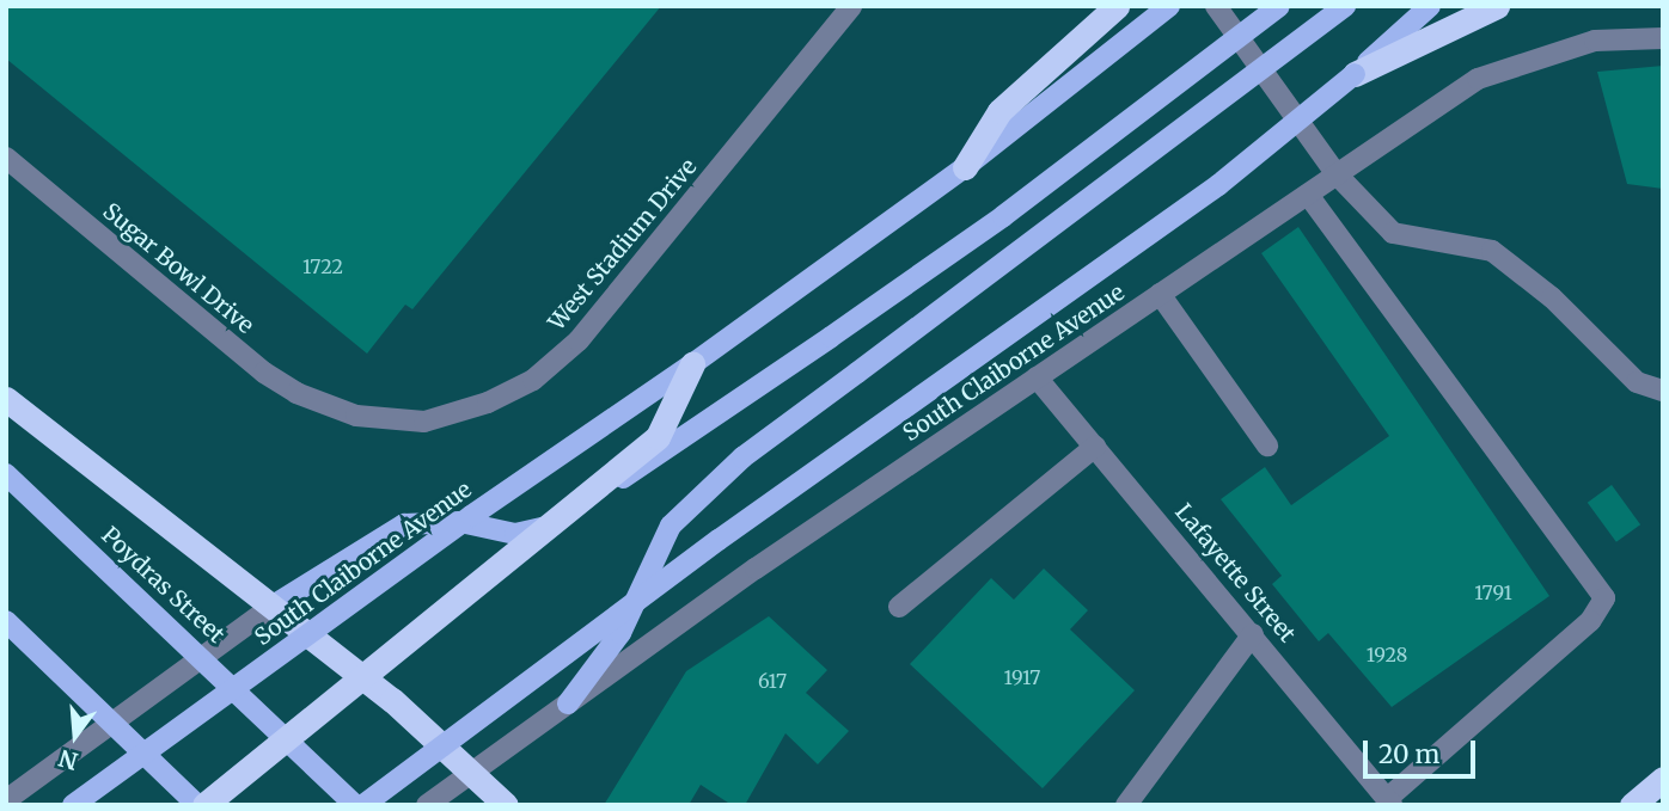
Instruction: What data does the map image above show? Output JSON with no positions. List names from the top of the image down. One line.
{"streets":{"main road":["South Claiborne Avenue","Poydras Street"],"street":["West Stadium Drive","Sugar Bowl Drive","Lafayette Street"]},"crossings":[["West Stadium Drive","Sugar Bowl Drive"],["South Claiborne Avenue","Lafayette Street"],["South Claiborne Avenue","Poydras Street"]],"house_numbers":["1722","1791","1928","1917","617"],"scale_bar":"20 m","north":"bottom"}
